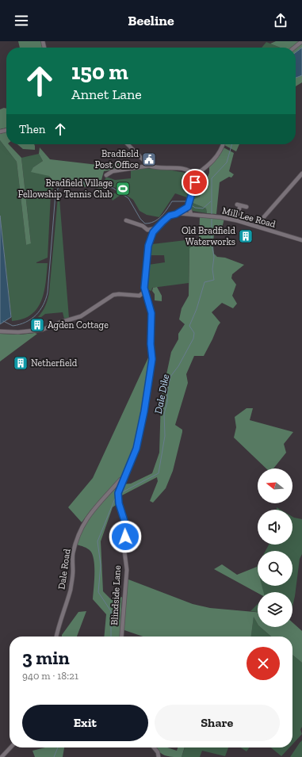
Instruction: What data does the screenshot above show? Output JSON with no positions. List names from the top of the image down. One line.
{"streets":{"street":["Mill Lee Road","Dale Road","Blindside Lane"]},"crossings":[["Dale Road","Blindside Lane"]],"water":["Dale Dike"],"places":{"public building":["Bradfield Post Office"],"sports":["Bradfield Village Fellowship Tennis Club"],"building":["Old Bradfield Waterworks","Agden Cottage","Netherfield"]},"north":"left","page":{"header":"Beeline","turn":["150 m","Annet Lane"],"then":"Then","heading":["3 min","940 m · 18:21"],"buttons":["Exit","Share"]}}
